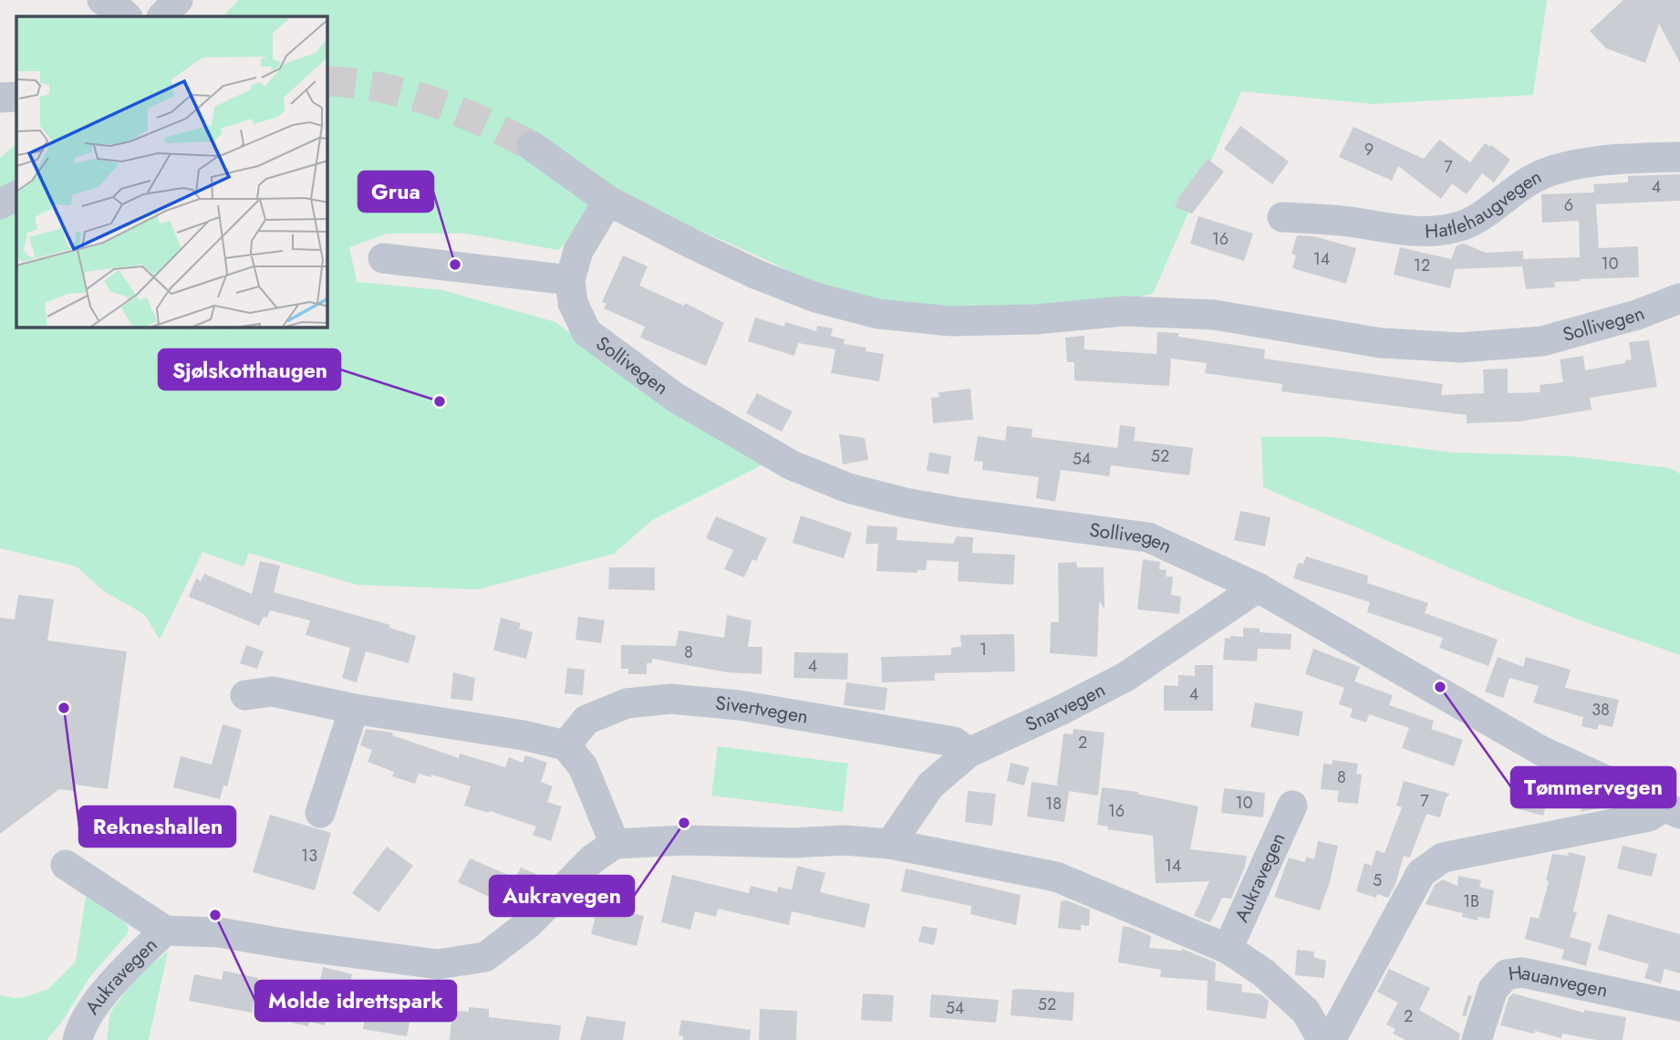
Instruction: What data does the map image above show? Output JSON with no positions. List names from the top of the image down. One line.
{"streets":{"street":["Hatlehaugvegen","Sollivegen","Snarvegen","Sivertvegen","Aukravegen","Hauanvegen"]},"crossings":[["Sollivegen","Snarvegen"],["Snarvegen","Sivertvegen"]],"places":["Grua","Sjølskotthaugen","Tømmervegen","Rekneshallen","Aukravegen","Molde idrettspark"],"house_numbers":["9","7","4","6","16","14","10","12","52","54","1","8","4","4","38","2","8","7","10","18","16","13","14","5","1B","52","54","2"]}
